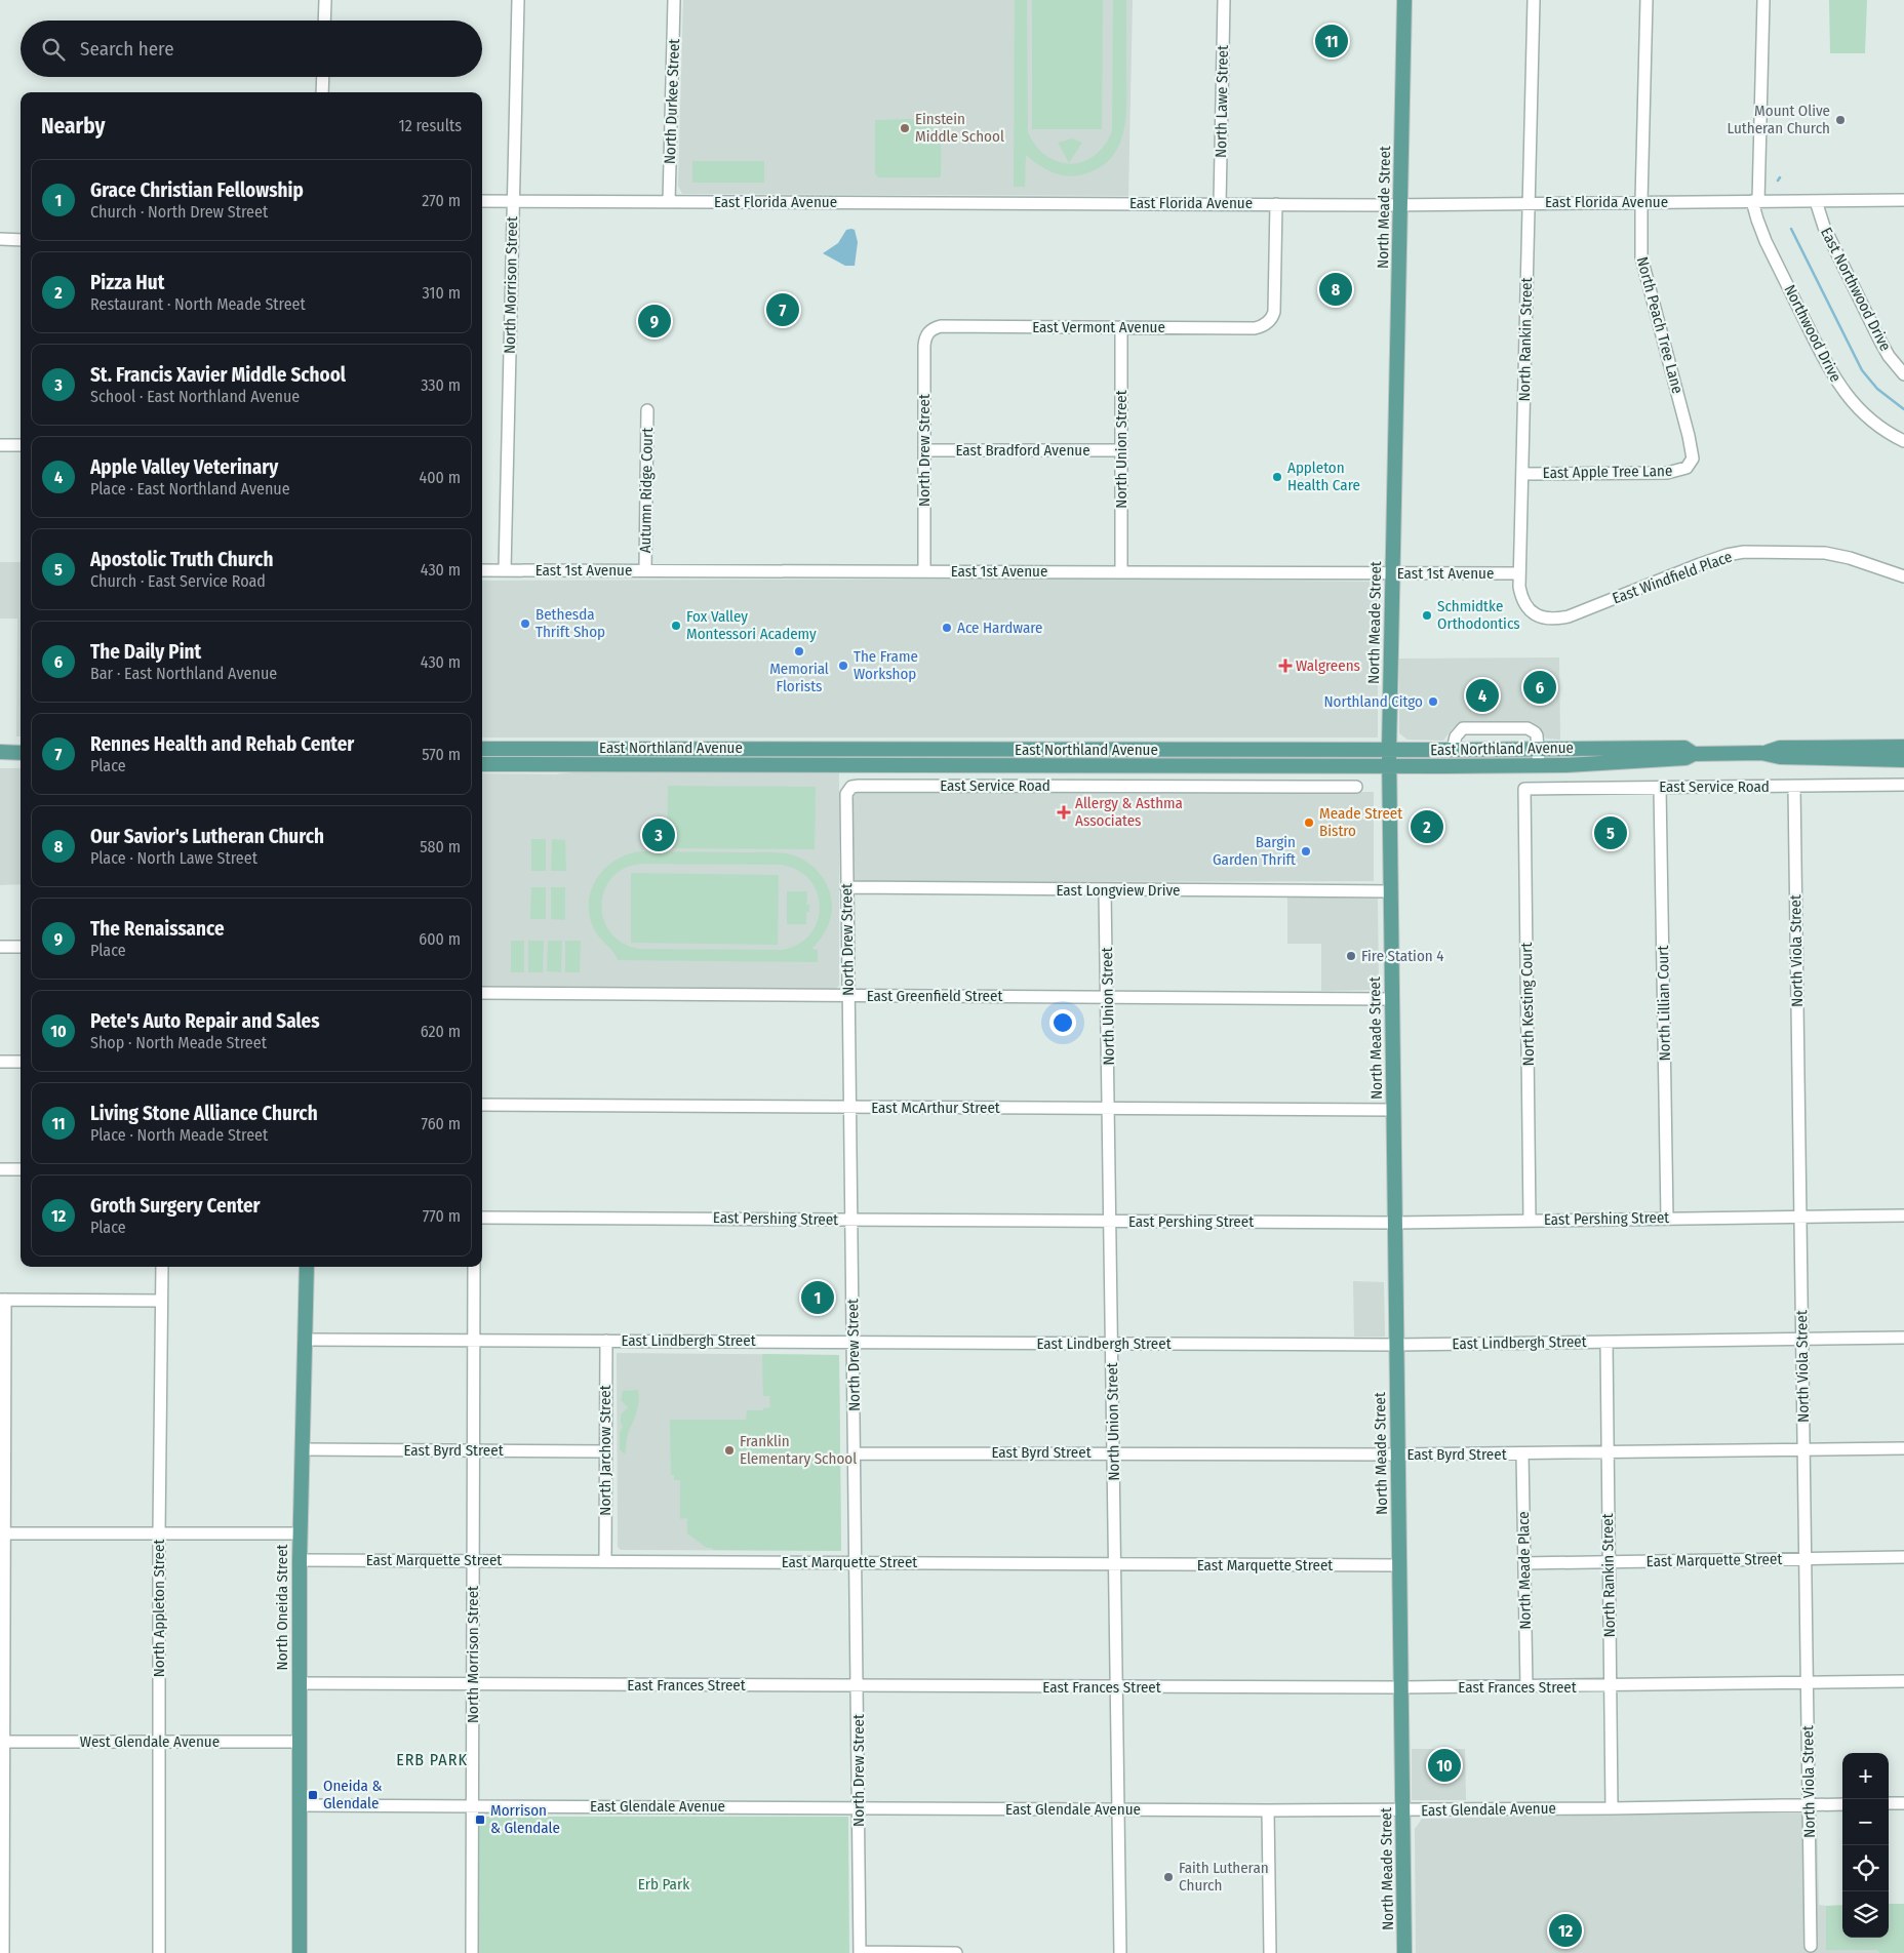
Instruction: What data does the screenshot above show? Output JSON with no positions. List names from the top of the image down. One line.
{"streets":{"main road":["North Meade Street","East Northland Avenue","North Oneida Street"],"street":["North Durkee Street","North Lawe Street","East Florida Avenue","North Morrison Street","East Northwood Drive","North Peach Tree Lane","East Vermont Avenue","Northwood Drive","North Rankin Street","North Union Street","North Drew Street","East Bradford Avenue","East Apple Tree Lane","Autumn Ridge Court","East 1st Avenue","East Windfield Place","East Service Road","East Longview Drive","North Viola Street","East Greenfield Street","North Lillian Court","North Kesting Court","East McArthur Street","East Pershing Street","East Lindbergh Street","East Byrd Street","North Jarchow Street","East Marquette Street","North Meade Place","North Appleton Street","East Frances Street","West Glendale Avenue","East Glendale Avenue"]},"crossings":[["North Durkee Street","East Florida Avenue"],["North Lawe Street","East Florida Avenue"],["East Florida Avenue","North Meade Street"],["East Florida Avenue","North Morrison Street"],["East Florida Avenue","East Northwood Drive"],["East Florida Avenue","North Peach Tree Lane"],["East Florida Avenue","East Vermont Avenue"],["East Florida Avenue","Northwood Drive"],["East Florida Avenue","North Rankin Street"],["North Meade Street","East 1st Avenue"],["North Meade Street","East Northland Avenue"],["North Meade Street","East Longview Drive"],["North Meade Street","East Greenfield Street"],["North Meade Street","East McArthur Street"],["North Meade Street","East Pershing Street"],["North Meade Street","East Lindbergh Street"],["North Meade Street","East Byrd Street"],["North Meade Street","East Marquette Street"],["North Meade Street","East Frances Street"],["North Meade Street","East Glendale Avenue"],["North Morrison Street","East 1st Avenue"],["North Morrison Street","East Lindbergh Street"],["North Morrison Street","East Byrd Street"],["North Morrison Street","East Marquette Street"],["North Morrison Street","East Frances Street"],["North Morrison Street","East Glendale Avenue"],["North Peach Tree Lane","East Apple Tree Lane"],["East Vermont Avenue","North Union Street"],["East Vermont Avenue","North Drew Street"],["North Rankin Street","East Apple Tree Lane"],["North Rankin Street","East 1st Avenue"],["North Rankin Street","East Windfield Place"],["North Rankin Street","East Lindbergh Street"],["North Rankin Street","East Byrd Street"],["North Rankin Street","East Marquette Street"],["North Rankin Street","East Frances Street"],["North Rankin Street","East Glendale Avenue"],["North Union Street","East Bradford Avenue"],["North Union Street","East 1st Avenue"],["North Union Street","East Longview Drive"],["North Union Street","East Greenfield Street"],["North Union Street","East McArthur Street"],["North Union Street","East Pershing Street"],["North Union Street","East Lindbergh Street"],["North Union Street","East Byrd Street"],["North Union Street","East Marquette Street"],["North Union Street","East Frances Street"],["North Union Street","East Glendale Avenue"],["North Drew Street","East Bradford Avenue"],["North Drew Street","East 1st Avenue"],["North Drew Street","East Service Road"],["North Drew Street","East Longview Drive"],["North Drew Street","East Greenfield Street"],["North Drew Street","East McArthur Street"],["North Drew Street","East Pershing Street"],["North Drew Street","East Lindbergh Street"],["North Drew Street","East Byrd Street"],["North Drew Street","East Marquette Street"],["North Drew Street","East Frances Street"],["North Drew Street","East Glendale Avenue"],["Autumn Ridge Court","East 1st Avenue"],["East Service Road","North Viola Street"],["East Service Road","North Lillian Court"],["East Service Road","North Kesting Court"],["North Viola Street","East Pershing Street"],["North Viola Street","East Lindbergh Street"],["North Viola Street","East Byrd Street"],["North Viola Street","East Marquette Street"],["North Viola Street","East Frances Street"],["North Viola Street","East Glendale Avenue"],["North Lillian Court","East Pershing Street"],["North Kesting Court","East Pershing Street"],["East Lindbergh Street","North Jarchow Street"],["East Lindbergh Street","North Oneida Street"],["East Byrd Street","North Jarchow Street"],["East Byrd Street","North Meade Place"],["East Byrd Street","North Oneida Street"],["North Jarchow Street","East Marquette Street"],["East Marquette Street","North Meade Place"],["East Marquette Street","North Oneida Street"],["North Meade Place","East Frances Street"],["North Oneida Street","East Frances Street"],["North Oneida Street","West Glendale Avenue"],["North Oneida Street","East Glendale Avenue"],["North Appleton Street","West Glendale Avenue"]],"districts":["ERB PARK"],"parks":["Erb Park"],"places":{"other":["Mount Olive Lutheran Church","Einstein Middle School","Appleton Health Care","Schmidtke Orthodontics","Bethesda Thrift Shop","Fox Valley Montessori Academy","Ace Hardware","Memorial Florists","The Frame Workshop","Northland Citgo","Meade Street Bistro","Bargin Garden Thrift","Fire Station 4","Franklin Elementary School","Faith Lutheran Church"],"health":["Walgreens","Allergy & Asthma Associates"],"transit":["Oneida & Glendale","Morrison & Glendale"]},"page":{"search":"Search here","pins":["11","8","7","9","6","4","2","5","3","1","10","12"],"heading":["Nearby","12 results"],"list":[{"mark":"1","name":"Grace Christian Fellowship","note":"Church · North Drew Street","value":"270 m"},{"mark":"2","name":"Pizza Hut","note":"Restaurant · North Meade Street","value":"310 m"},{"mark":"3","name":"St. Francis Xavier Middle School","note":"School · East Northland Avenue","value":"330 m"},{"mark":"4","name":"Apple Valley Veterinary","note":"Place · East Northland Avenue","value":"400 m"},{"mark":"5","name":"Apostolic Truth Church","note":"Church · East Service Road","value":"430 m"},{"mark":"6","name":"The Daily Pint","note":"Bar · East Northland Avenue","value":"430 m"},{"mark":"7","name":"Rennes Health and Rehab Center","note":"Place","value":"570 m"},{"mark":"8","name":"Our Savior's Lutheran Church","note":"Place · North Lawe Street","value":"580 m"},{"mark":"9","name":"The Renaissance","note":"Place","value":"600 m"},{"mark":"10","name":"Pete's Auto Repair and Sales","note":"Shop · North Meade Street","value":"620 m"},{"mark":"11","name":"Living Stone Alliance Church","note":"Place · North Meade Street","value":"760 m"},{"mark":"12","name":"Groth Surgery Center","note":"Place","value":"770 m"}],"map_buttons":["+","−"]}}
